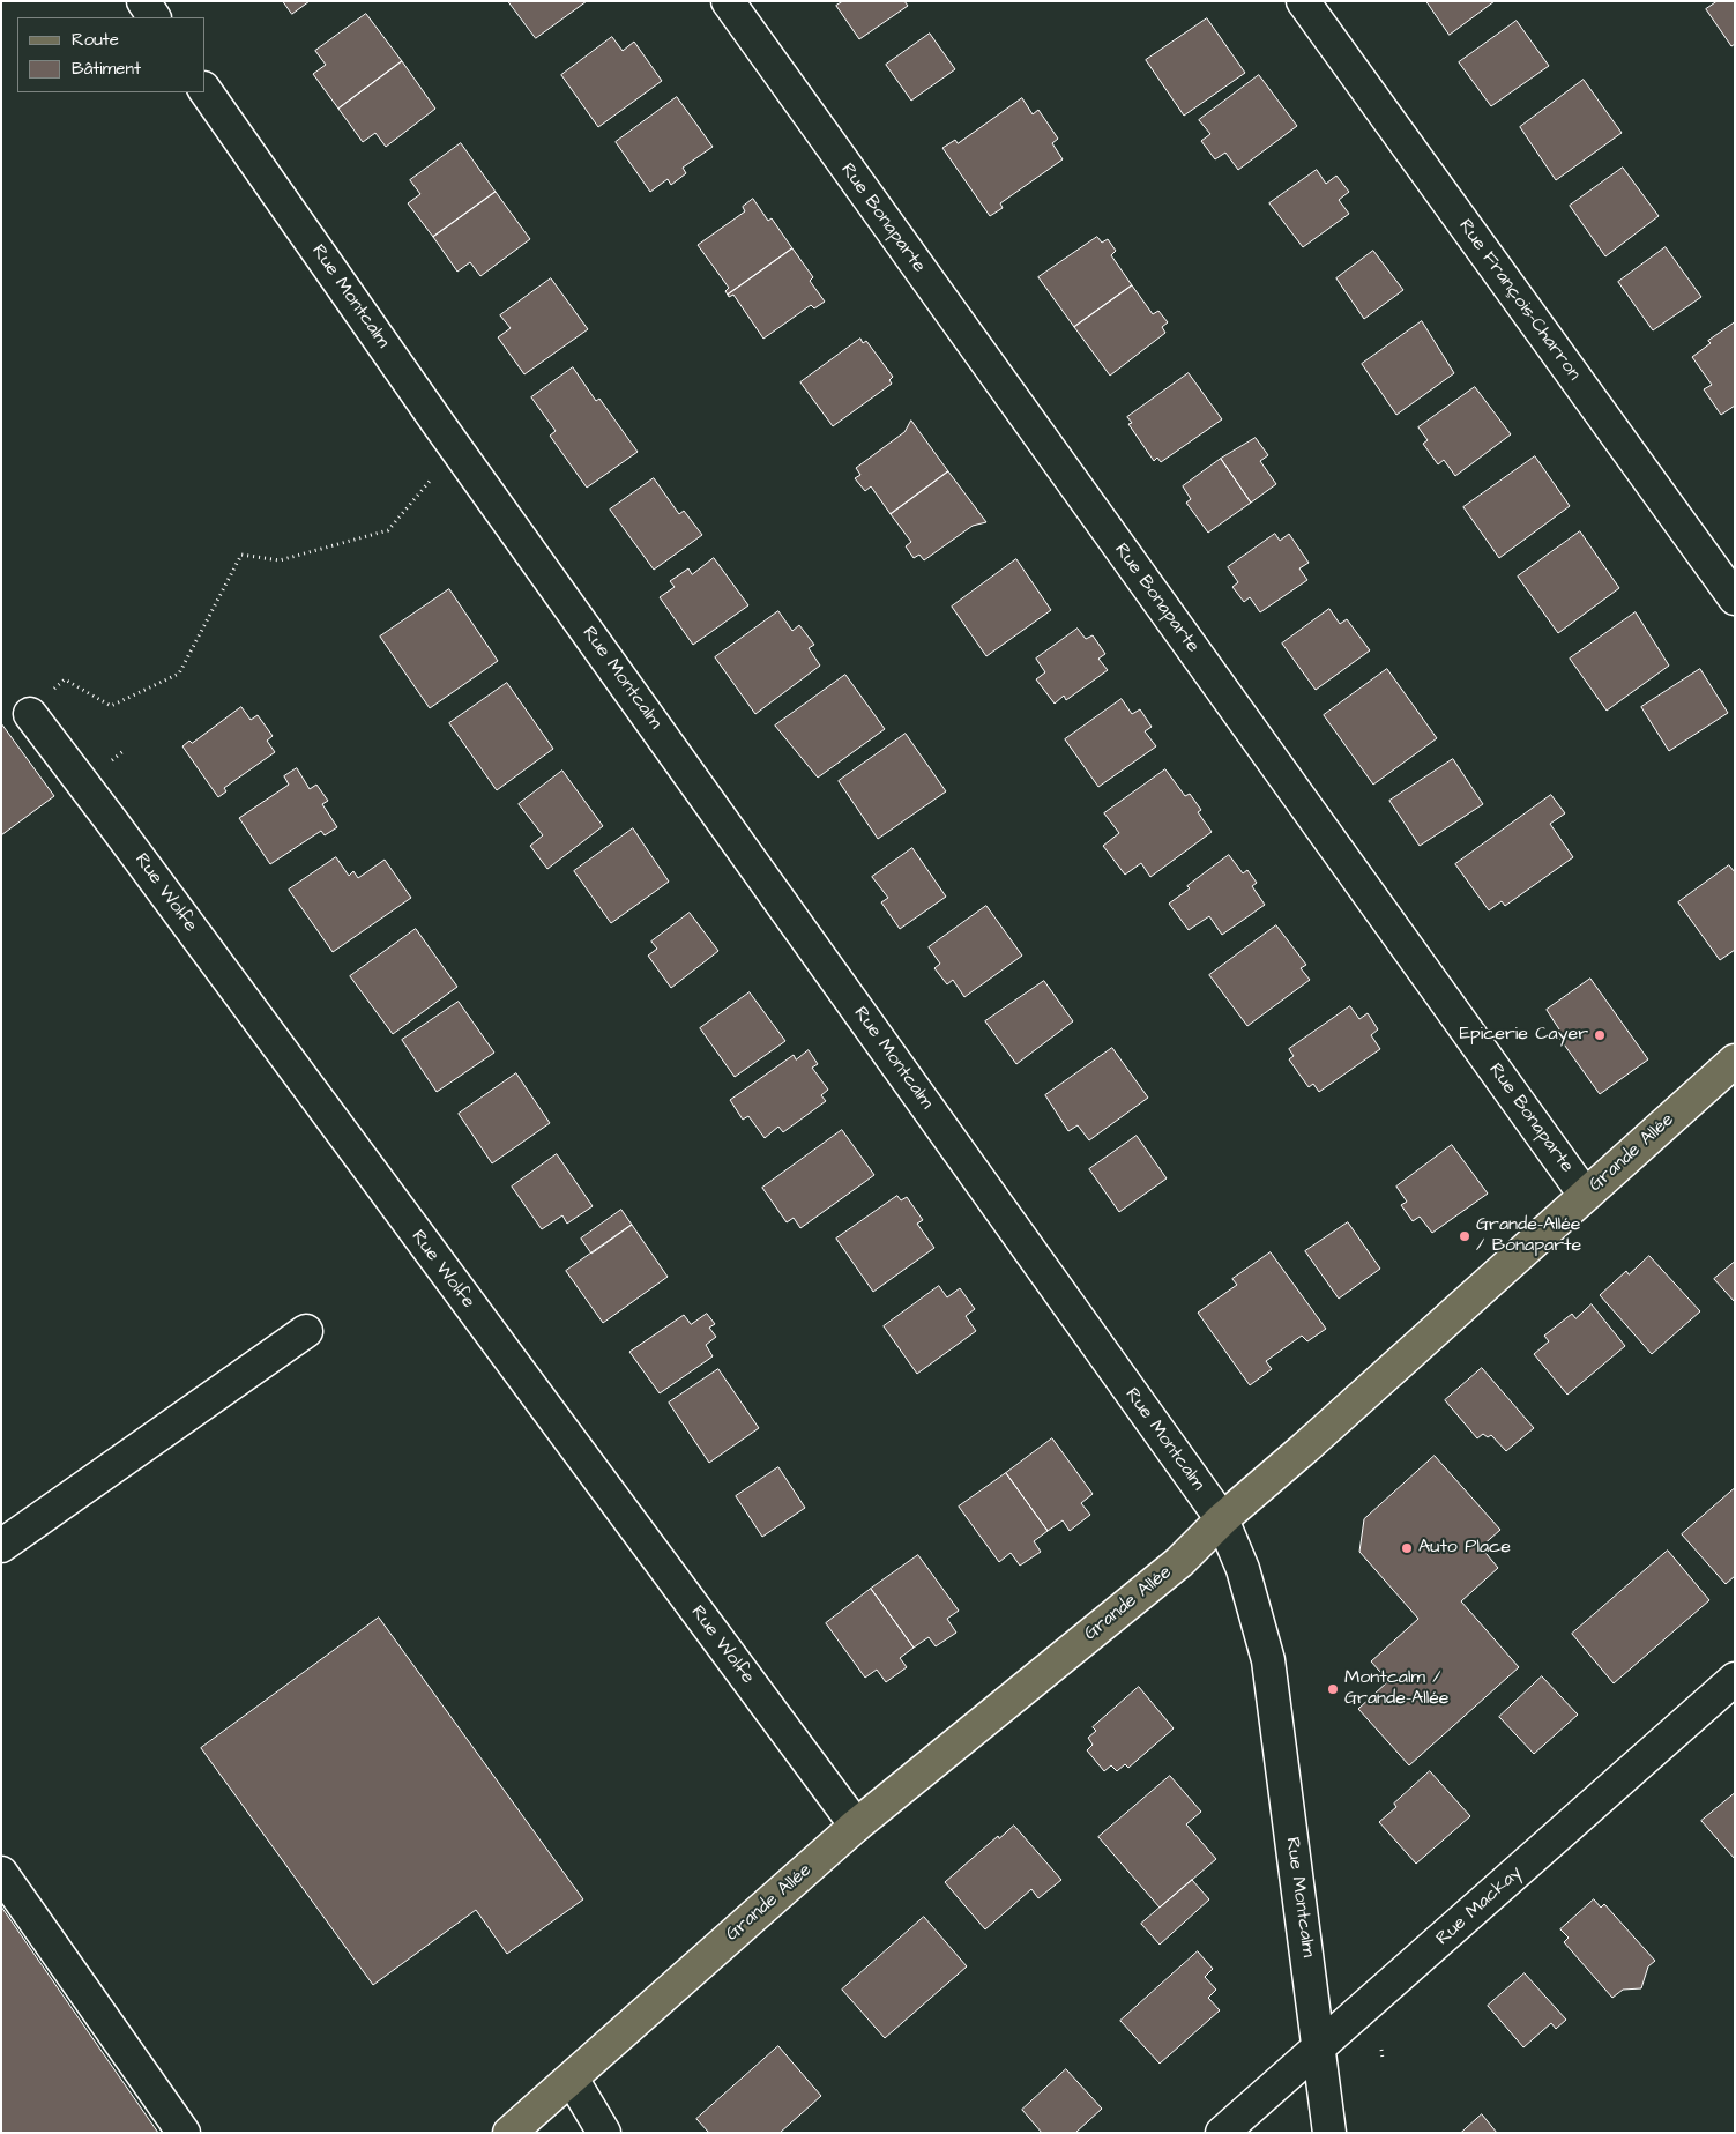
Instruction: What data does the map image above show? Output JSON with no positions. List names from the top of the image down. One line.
{"streets":{"main road":["Grande Allée"],"street":["Rue Bonaparte","Rue Montcalm","Rue François-Charron","Rue Wolfe","Rue Mackay"]},"crossings":[["Rue Bonaparte","Grande Allée"],["Rue Montcalm","Grande Allée"],["Rue Montcalm","Rue Mackay"],["Rue Wolfe","Grande Allée"]],"places":["Epicerie Cayer","Grande-Allée / Bonaparte","Auto Place","Montcalm / Grande-Allée"],"legend":["Route","Bâtiment"]}
